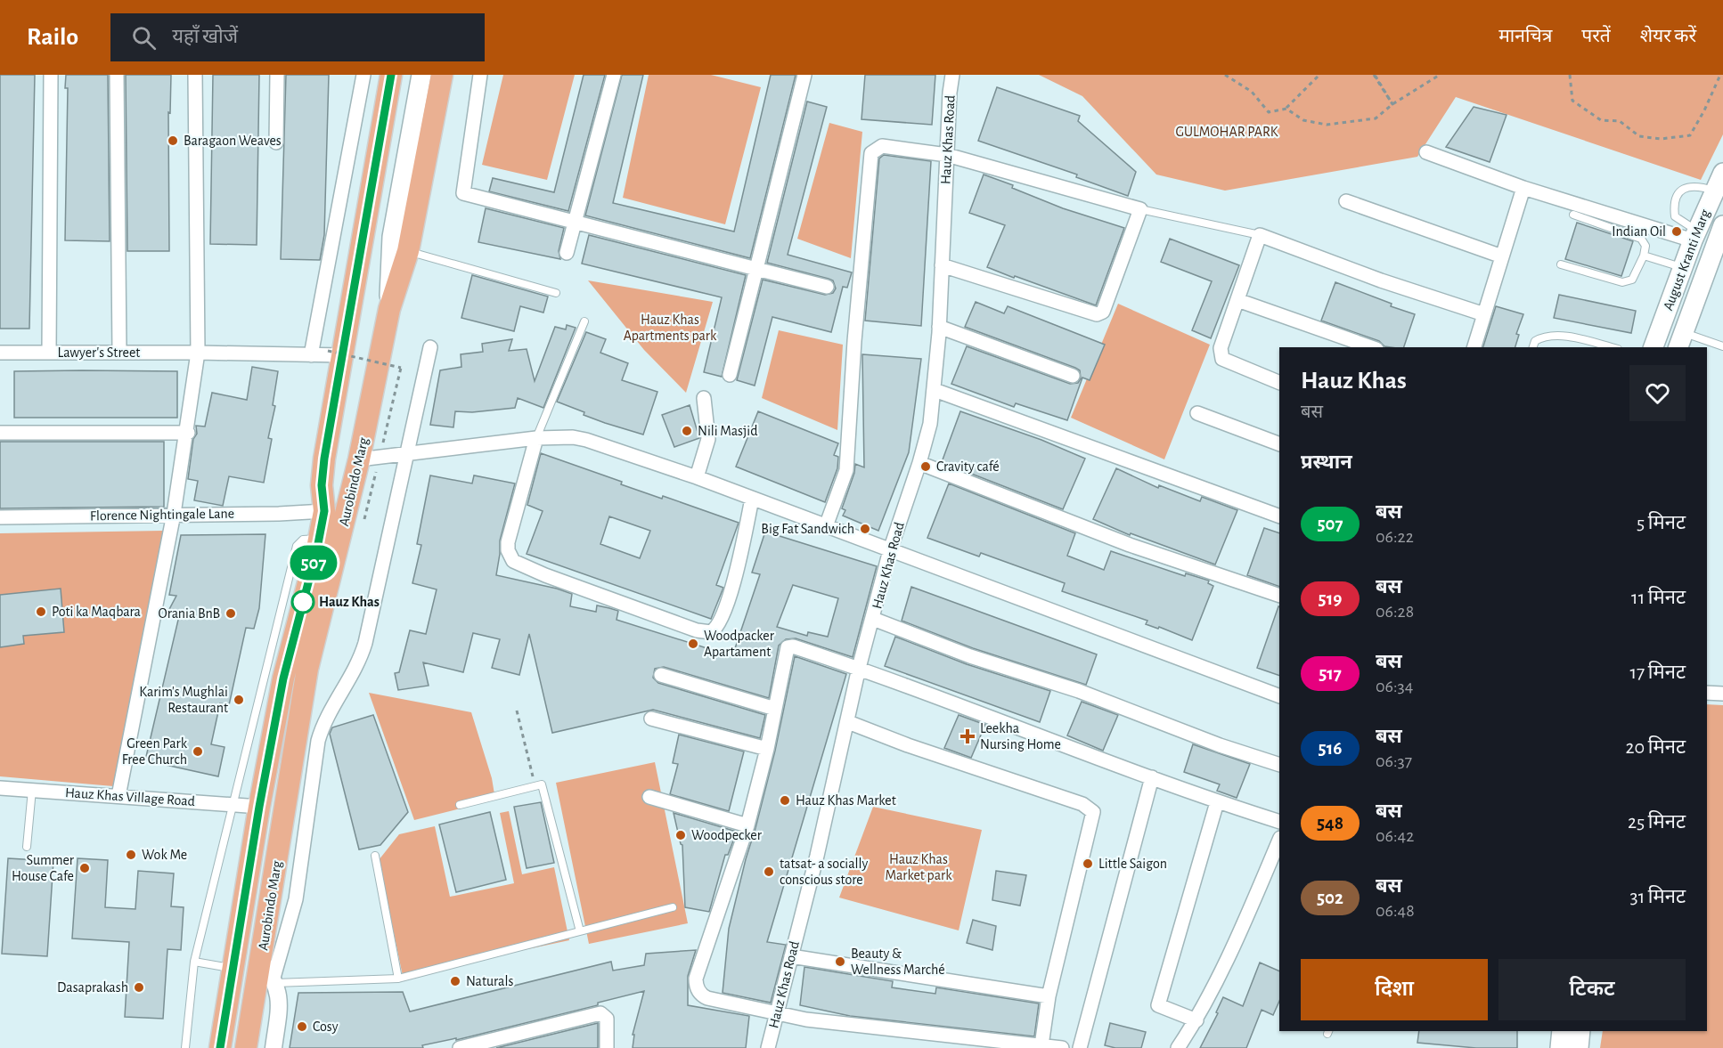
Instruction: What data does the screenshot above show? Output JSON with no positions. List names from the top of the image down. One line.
{"streets":{"highway":["Aurobindo Marg"],"main road":["August Kranti Marg"],"street":["Hauz Khas Road","Lawyer's Street","Florence Nightingale Lane","Hauz Khas Village Road"]},"crossings":[["Lawyer's Street","Aurobindo Marg"],["Aurobindo Marg","Florence Nightingale Lane"],["Aurobindo Marg","Hauz Khas Village Road"]],"parks":["GULMOHAR PARK","Hauz Khas Apartments park","Hauz Khas Market park"],"places":{"other":["Baragaon Weaves","Indian Oil","Nili Masjid","Cravity café","Big Fat Sandwich","Hauz Khas","Poti ka Maqbara","Orania BnB","Woodpacker Apartament","Karim's Mughlai Restaurant","Green Park Free Church","Hauz Khas Market","Woodpecker","Wok Me","Little Saigon","Summer House Cafe","tatsat- a socially conscious store","Beauty & Wellness Marché","Naturals","Dasaprakash","Cosy"],"health":["Leekha Nursing Home"]},"lines":["bus line 507"],"page":{"header":"Railo","search":"यहाँ खोजें","nav":["मानचित्र","परतें","शेयर करें"],"on_map":"507","heading":[["Hauz Khas","बस"],"प्रस्थान"],"list":[{"mark":"507","name":"बस","note":"06:22","value":"5 मिनट"},{"mark":"519","name":"बस","note":"06:28","value":"11 मिनट"},{"mark":"517","name":"बस","note":"06:34","value":"17 मिनट"},{"mark":"516","name":"बस","note":"06:37","value":"20 मिनट"},{"mark":"548","name":"बस","note":"06:42","value":"25 मिनट"},{"mark":"502","name":"बस","note":"06:48","value":"31 मिनट"}],"buttons":["दिशा","टिकट"]}}
